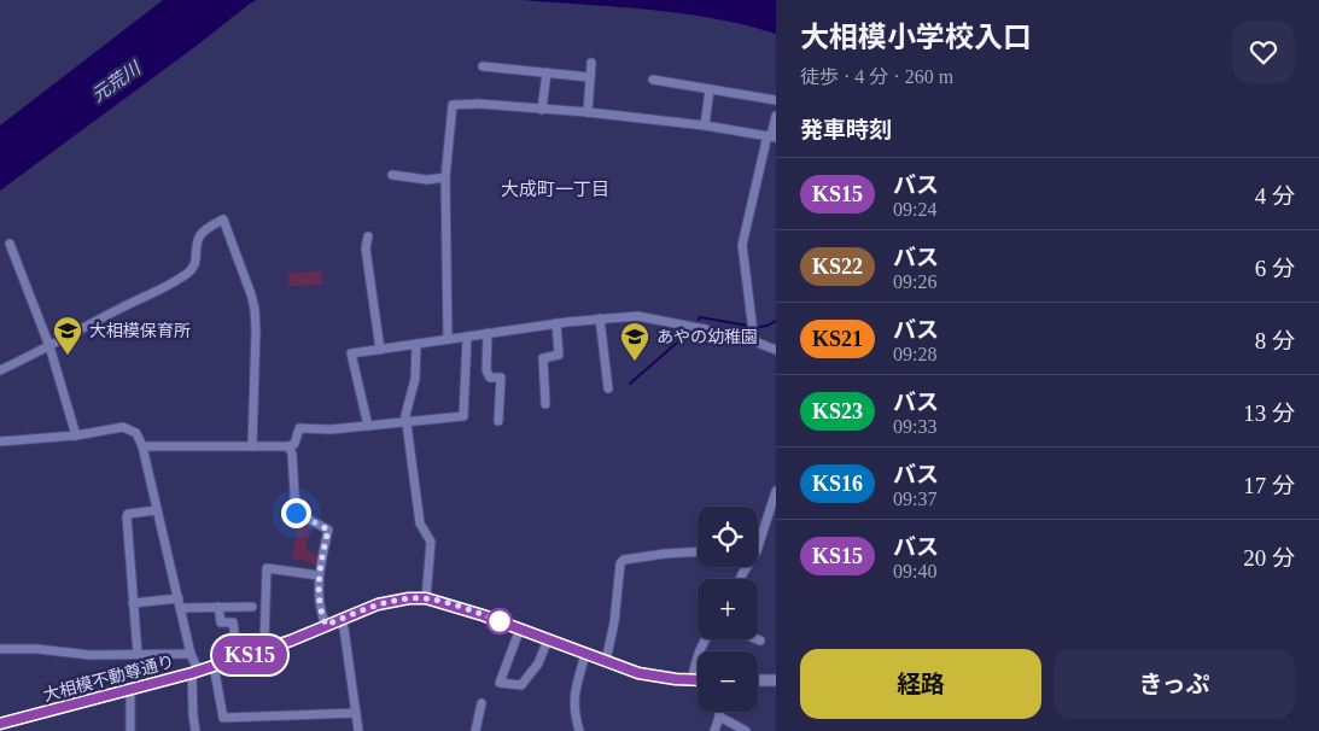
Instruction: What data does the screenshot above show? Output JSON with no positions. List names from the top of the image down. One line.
{"streets":{"street":["大相模不動尊通り"]},"districts":["大成町一丁目"],"water":["元荒川"],"places":{"school or university":["大相模保育所","あやの幼稚園"]},"lines":["bus line KS15"],"page":{"on_map":"KS15","heading":[["大相模小学校入口","徒歩 · 4 分 · 260 m"],"発車時刻"],"list":[{"mark":"KS15","name":"バス","note":"09:24","value":"4 分"},{"mark":"KS22","name":"バス","note":"09:26","value":"6 分"},{"mark":"KS21","name":"バス","note":"09:28","value":"8 分"},{"mark":"KS23","name":"バス","note":"09:33","value":"13 分"},{"mark":"KS16","name":"バス","note":"09:37","value":"17 分"},{"mark":"KS15","name":"バス","note":"09:40","value":"20 分"}],"map_buttons":["+","−"],"buttons":["経路","きっぷ"]}}
